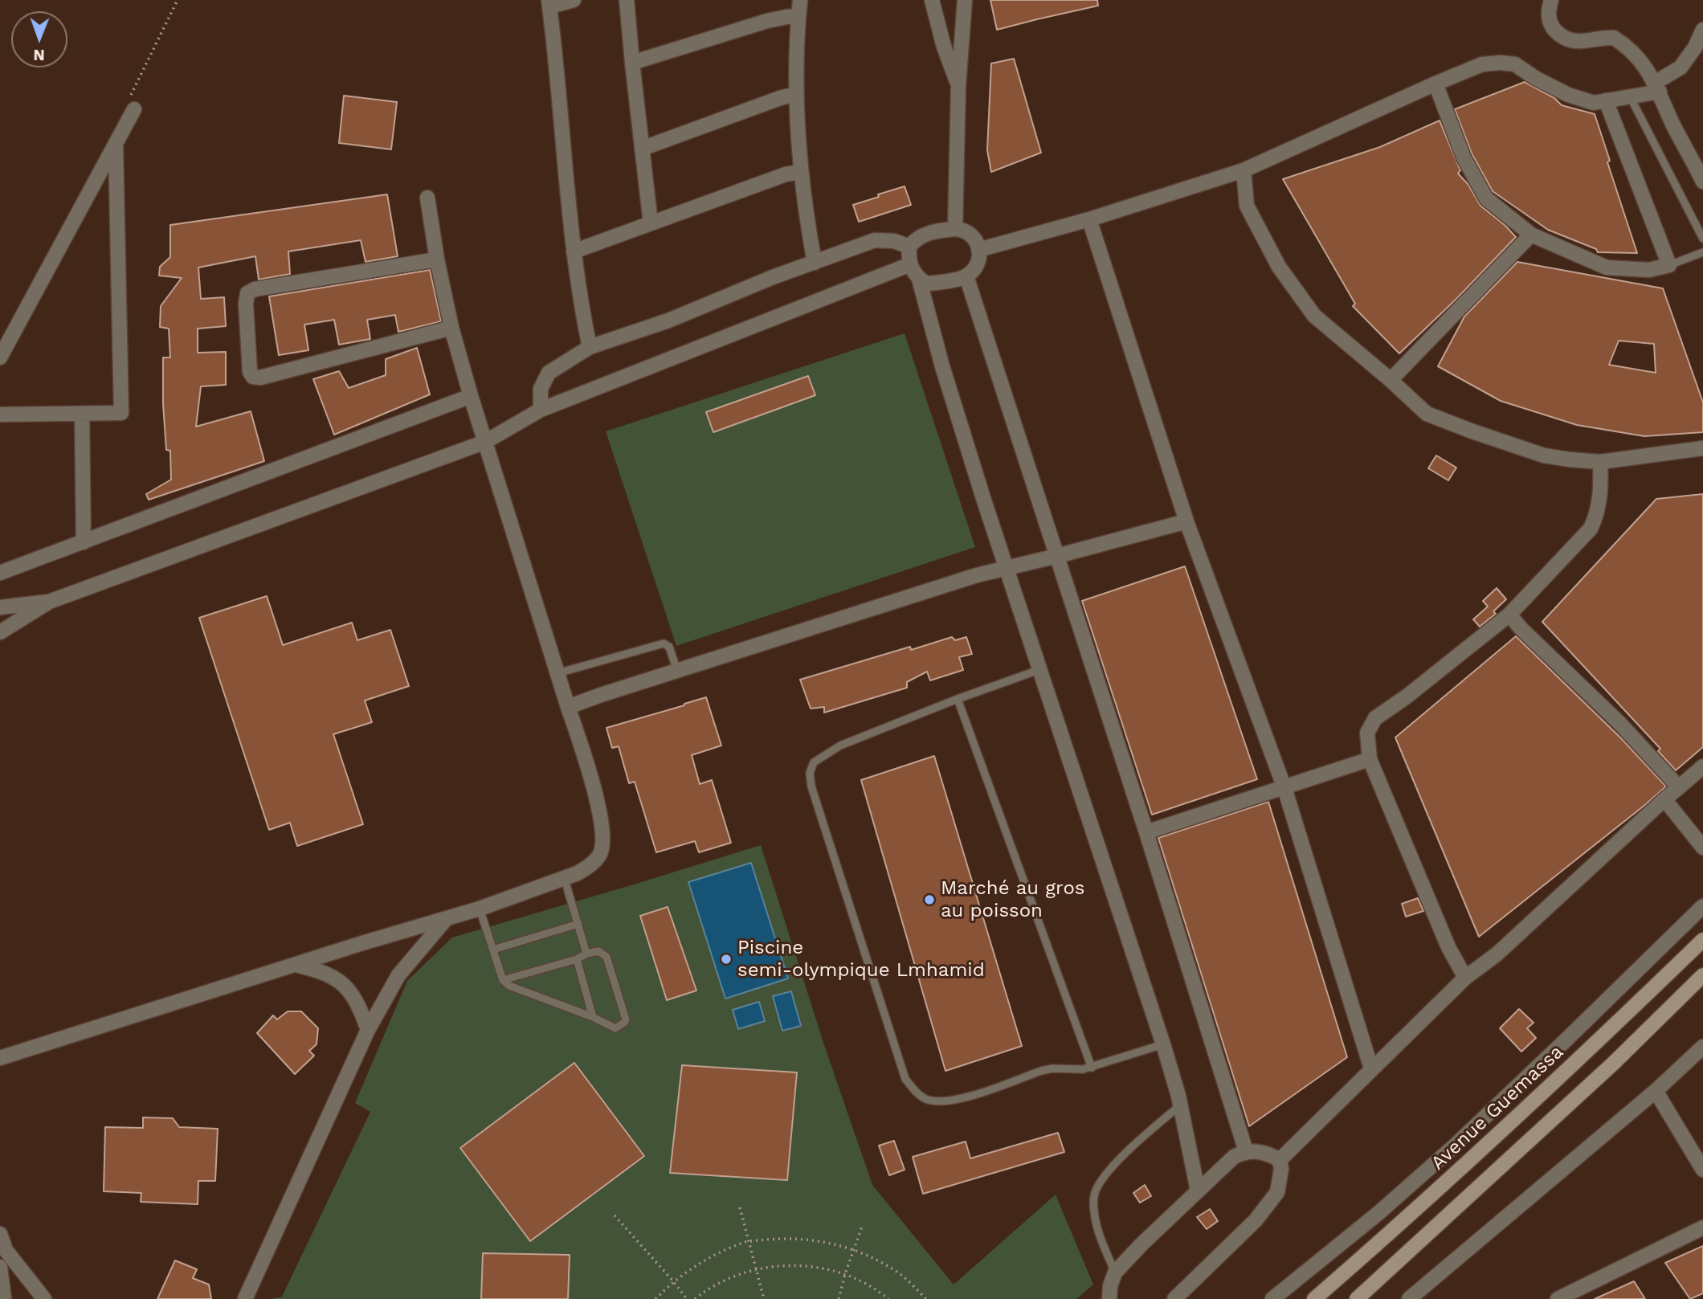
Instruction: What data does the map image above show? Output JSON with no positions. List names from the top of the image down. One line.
{"streets":{"main road":["Avenue Guemassa"]},"places":["Marché au gros au poisson","Piscine semi-olympique Lmhamid"],"north":"bottom"}
